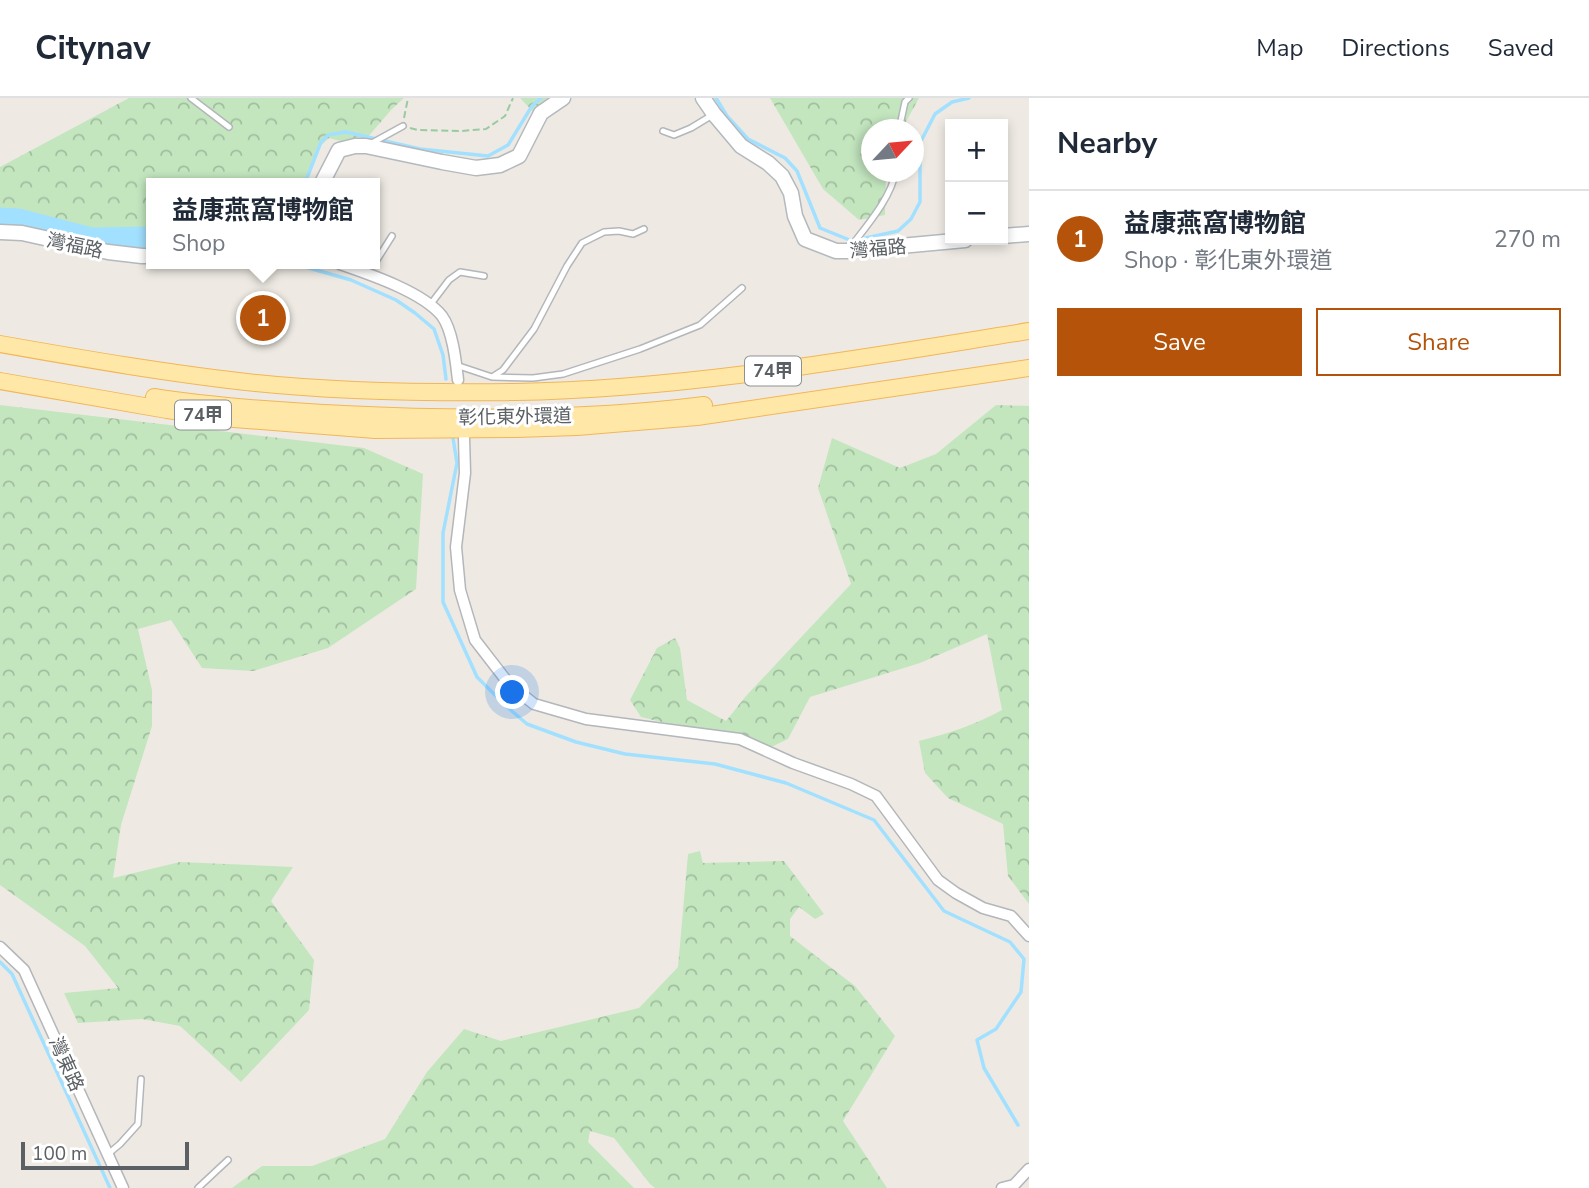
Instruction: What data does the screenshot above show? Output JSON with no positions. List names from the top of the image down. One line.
{"streets":{"main road":["74甲","彰化東外環道"],"street":["灣福路","灣東路"]},"scale_bar":"100 m","north":"top right","page":{"header":"Citynav","nav":["Map","Directions","Saved"],"heading":"Nearby","map_buttons":["+","−"],"popup":["益康燕窩博物館","Shop"],"list":[{"mark":"1","name":"益康燕窩博物館","note":"Shop · 彰化東外環道","value":"270 m"}],"buttons":["Save","Share"],"pins":"1","scale":"100 m"}}
